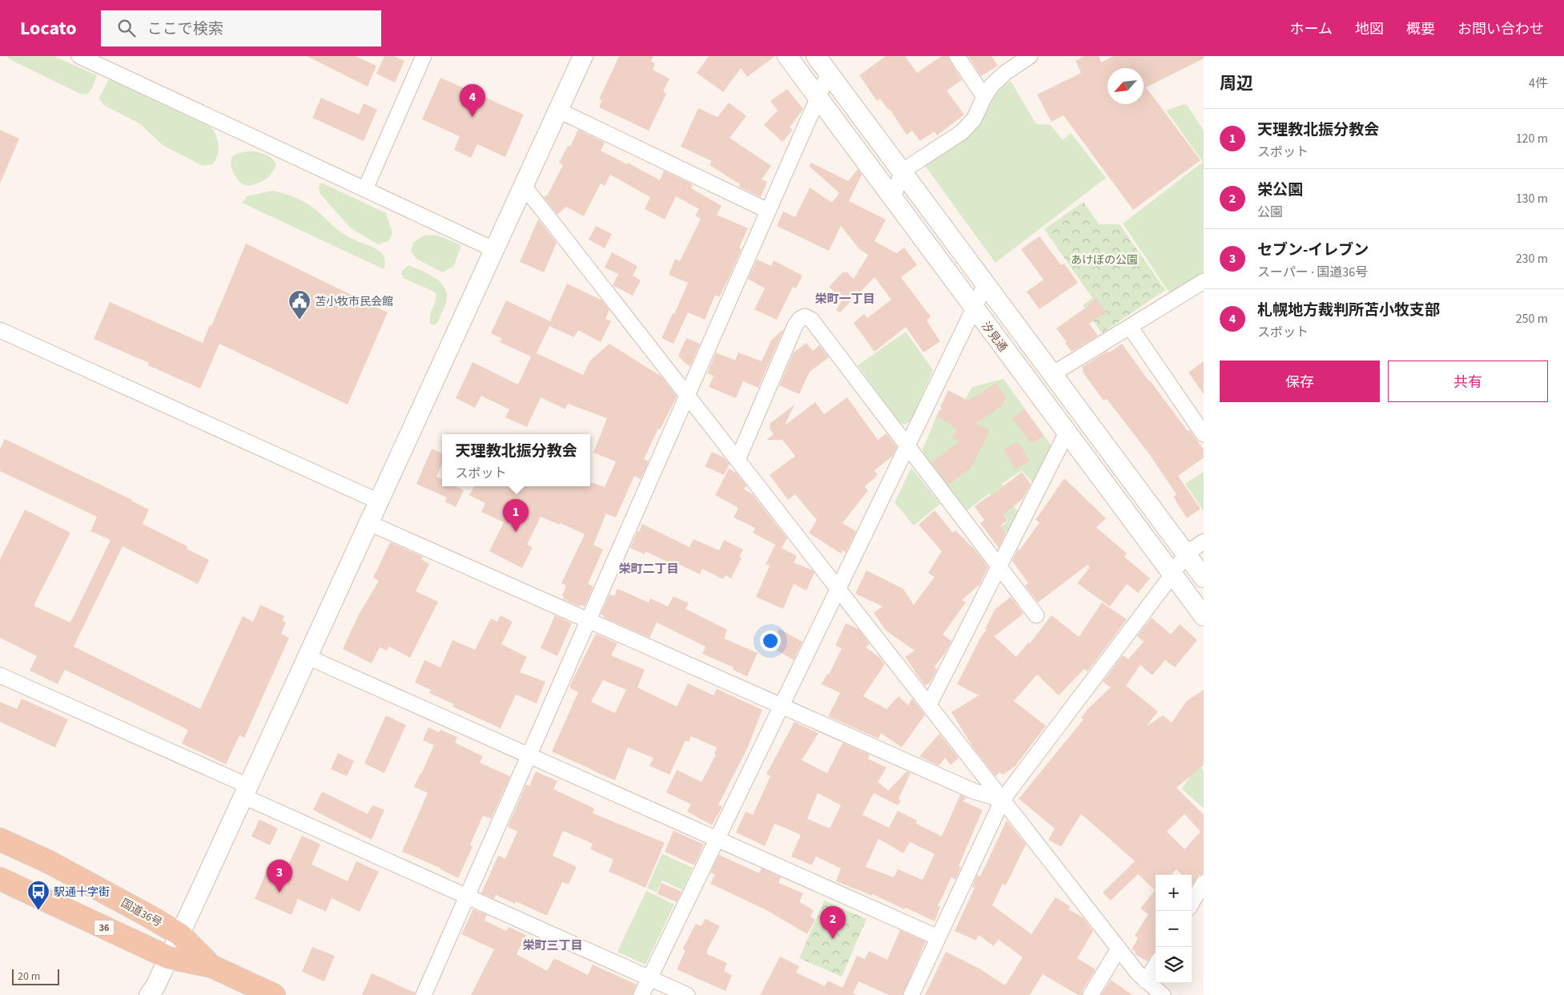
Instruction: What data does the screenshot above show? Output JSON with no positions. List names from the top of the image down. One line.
{"streets":{"highway":["国道36号","36"],"street":["汐見通"]},"districts":["栄町一丁目","栄町二丁目","栄町三丁目"],"parks":["あけぼの公園"],"places":{"public building":["苫小牧市民会館"],"bus stop":["駅通十字街"]},"scale_bar":"20 m","north":"bottom left","page":{"header":"Locato","search":"ここで検索","nav":["ホーム","地図","概要","お問い合わせ"],"heading":["周辺","4件"],"pins":["4","1","3","2"],"list":[{"mark":"1","name":"天理教北振分教会","note":"スポット","value":"120 m"},{"mark":"2","name":"栄公園","note":"公園","value":"130 m"},{"mark":"3","name":"セブン-イレブン","note":"スーパー · 国道36号","value":"230 m"},{"mark":"4","name":"札幌地方裁判所苫小牧支部","note":"スポット","value":"250 m"}],"buttons":["保存","共有"],"popup":["天理教北振分教会","スポット"],"map_buttons":["+","−"],"scale":"20 m"}}
